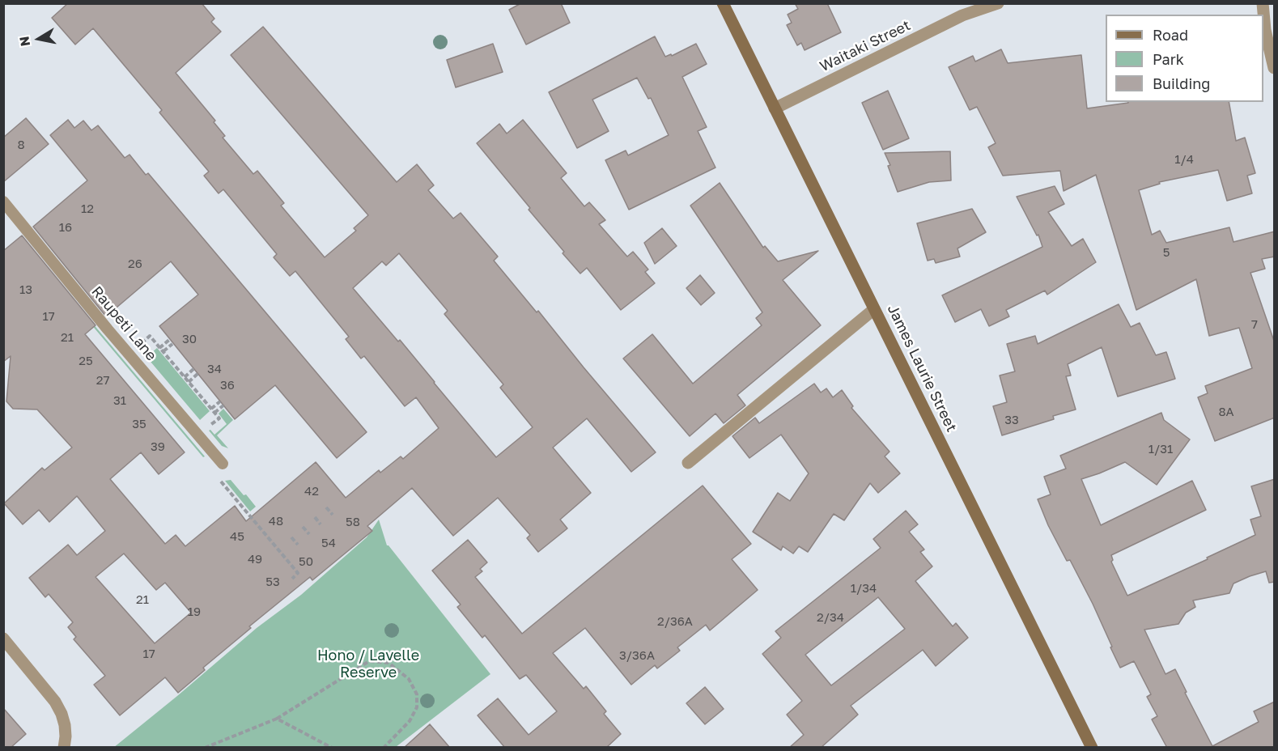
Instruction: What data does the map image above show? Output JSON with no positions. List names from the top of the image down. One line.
{"streets":{"street":["Waitaki Street","James Laurie Street"],"lane":["Raupeti Lane"]},"crossings":[["Waitaki Street","James Laurie Street"]],"parks":["Hono / Lavelle Reserve"],"house_numbers":["8","1/4","12","16","5","26","13","17","7","21","30","25","34","27","36","31","8A","33","35","39","1/31","42","48","58","45","54","49","50","53","1/34","21","19","2/34","2/36A","17","3/36A"],"legend":["Road","Park","Building"],"north":"left"}
